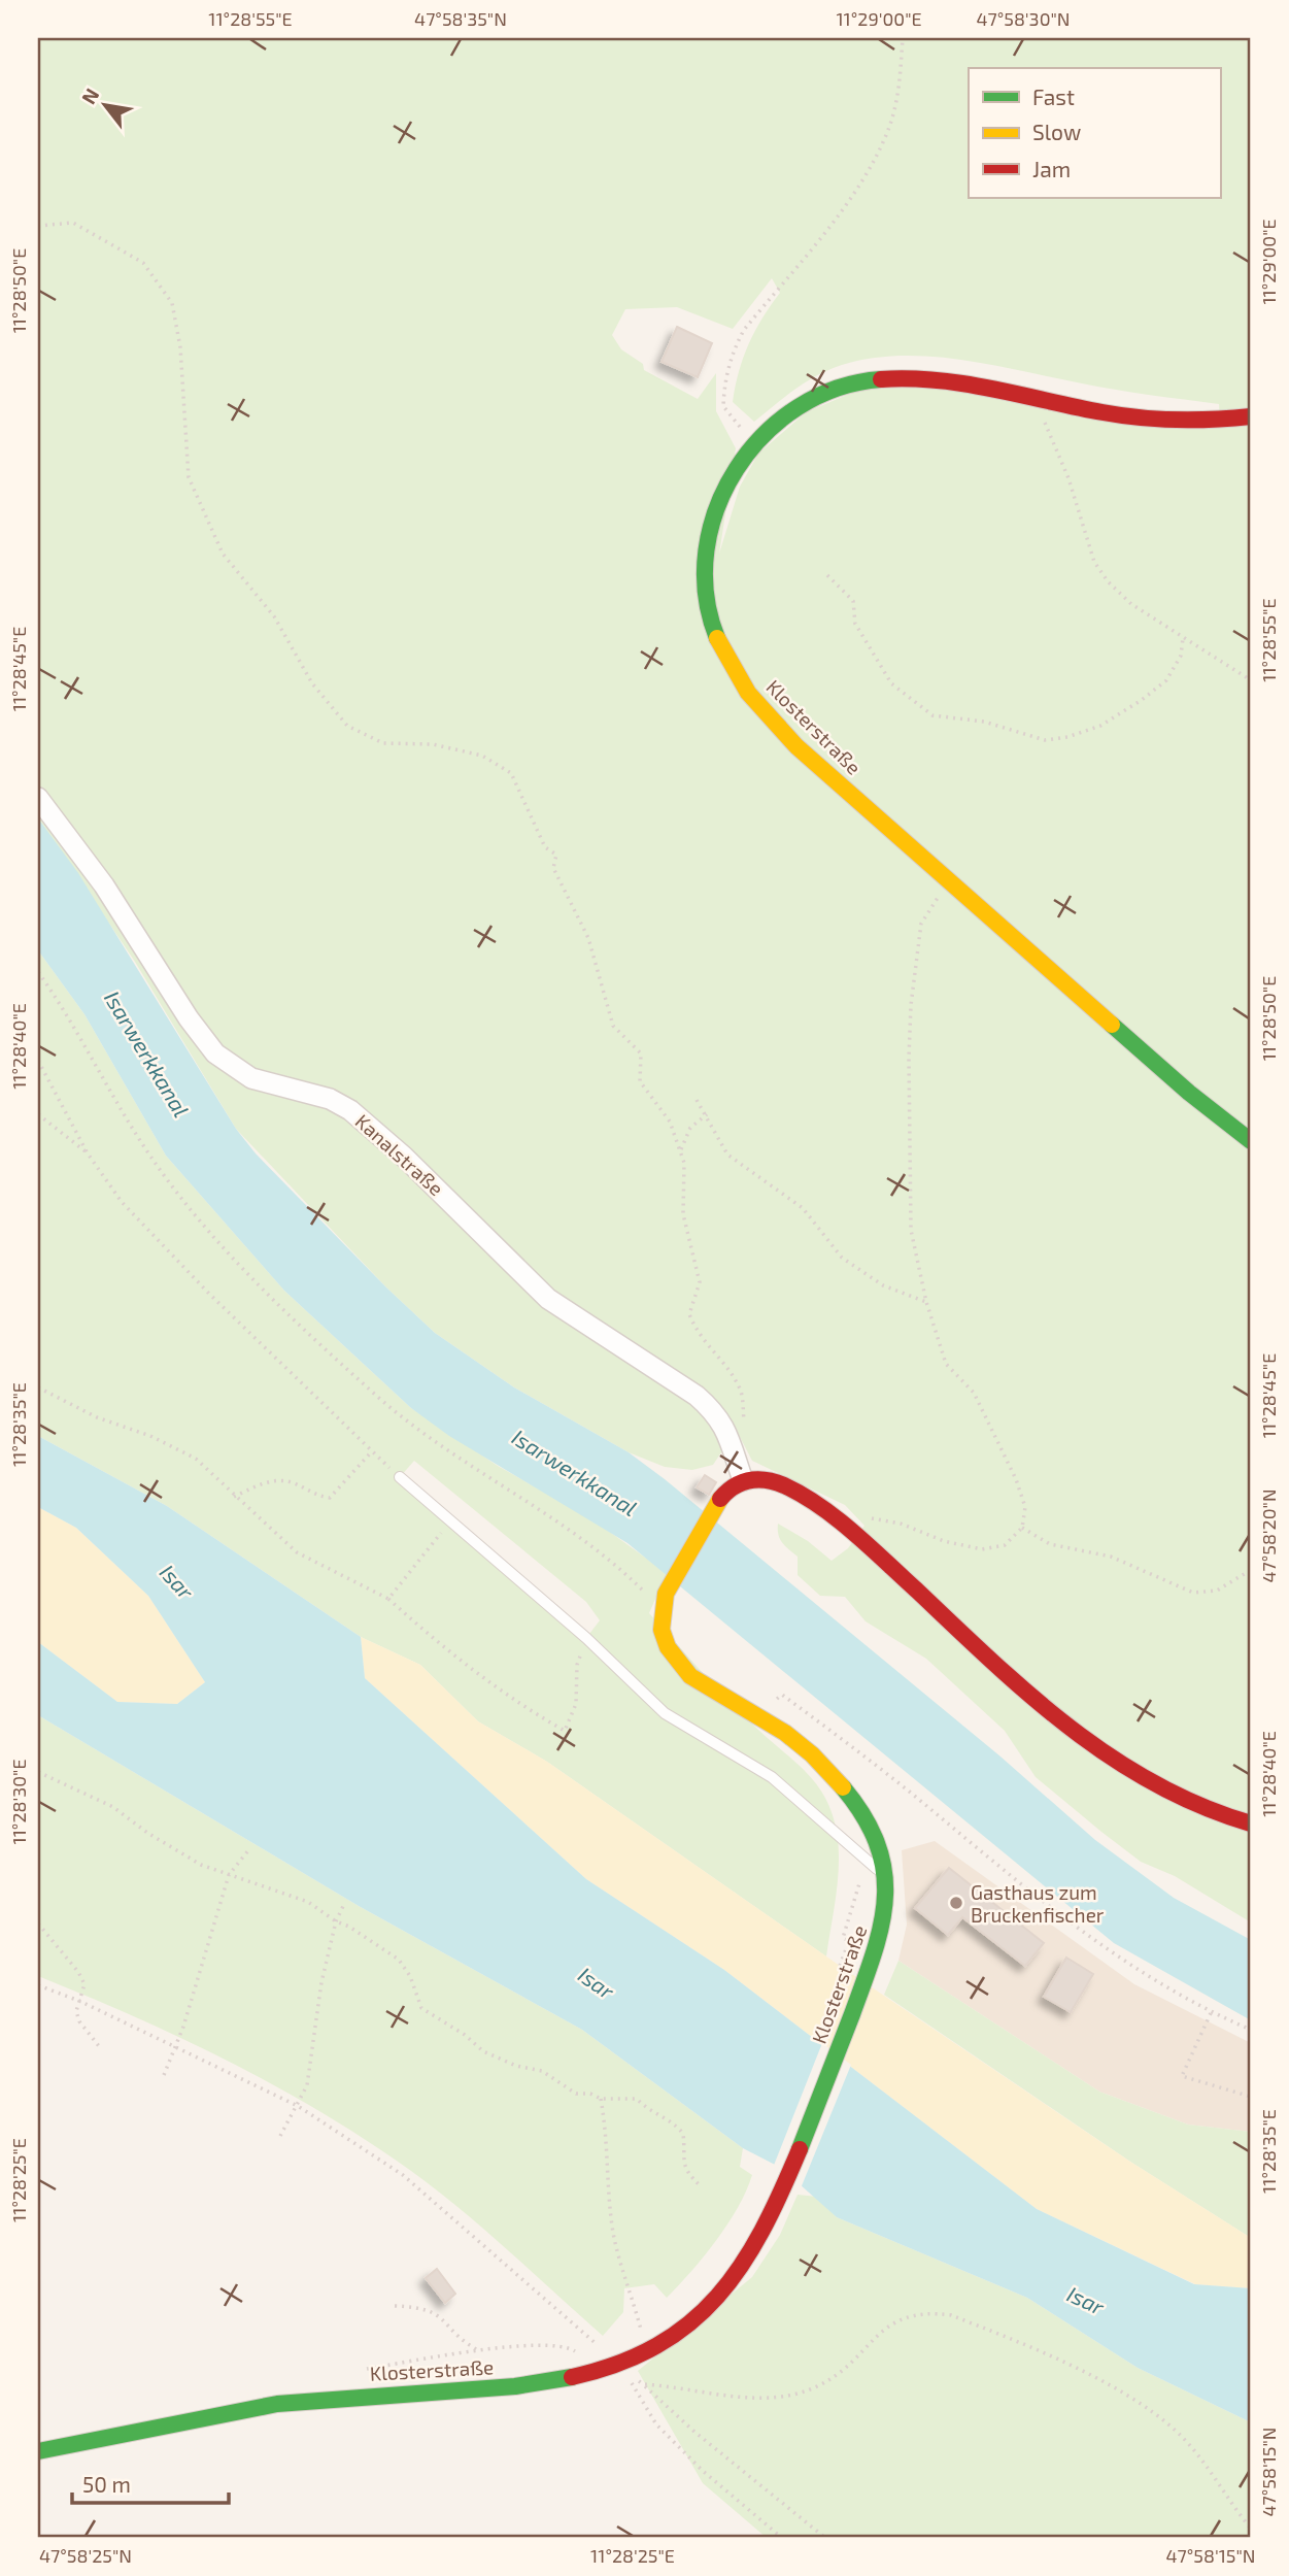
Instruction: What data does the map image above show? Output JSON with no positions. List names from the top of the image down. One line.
{"streets":{"main road":["Klosterstraße"],"street":["Kanalstraße"]},"crossings":[["Klosterstraße","Kanalstraße"]],"water":["Isarwerkkanal","Isar"],"places":["Gasthaus zum Bruckenfischer"],"legend":["Fast","Slow","Jam"],"scale_bar":"50 m","north":"top left","coordinates":["11°28'55\"E","47°58'35\"N","11°29'00\"E","47°58'30\"N","11°28'50\"E","11°28'45\"E","11°28'40\"E","11°28'35\"E","47°58'20\"N","11°28'30\"E","11°28'25\"E","47°58'15\"N","47°58'25\"N"]}
